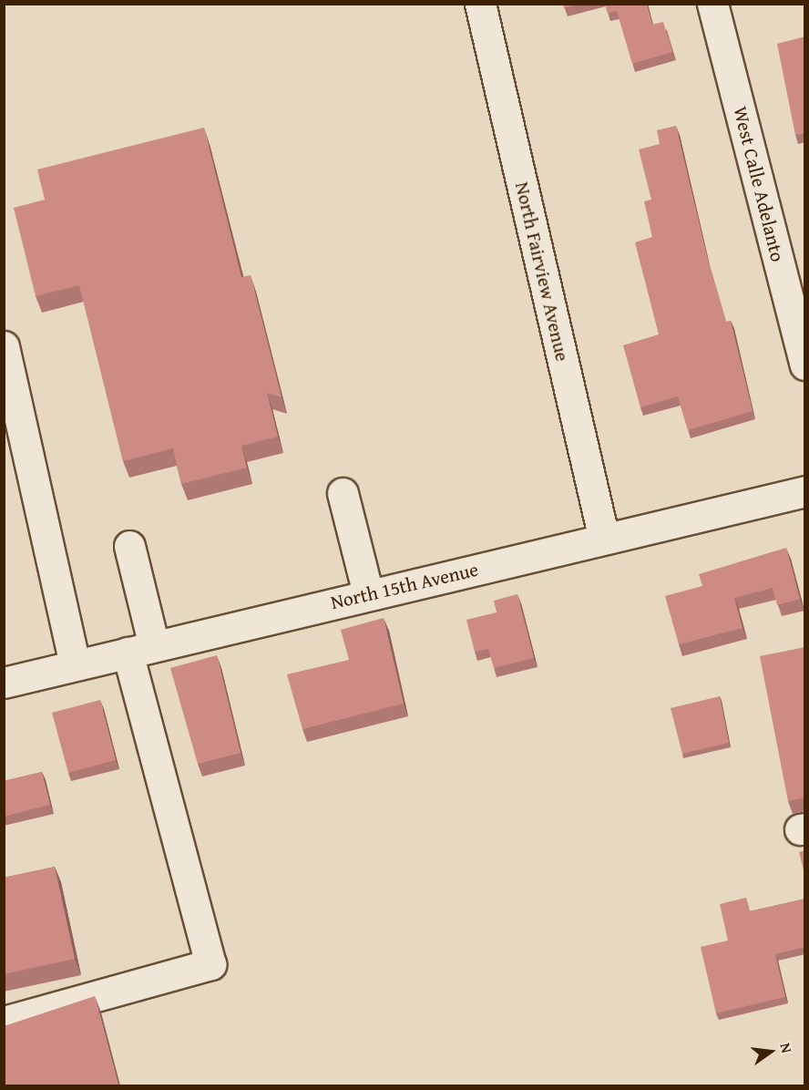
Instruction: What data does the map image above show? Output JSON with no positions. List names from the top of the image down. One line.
{"streets":{"street":["West Calle Adelanto","North Fairview Avenue","North 15th Avenue"]},"crossings":[["North Fairview Avenue","North 15th Avenue"]],"north":"right"}
